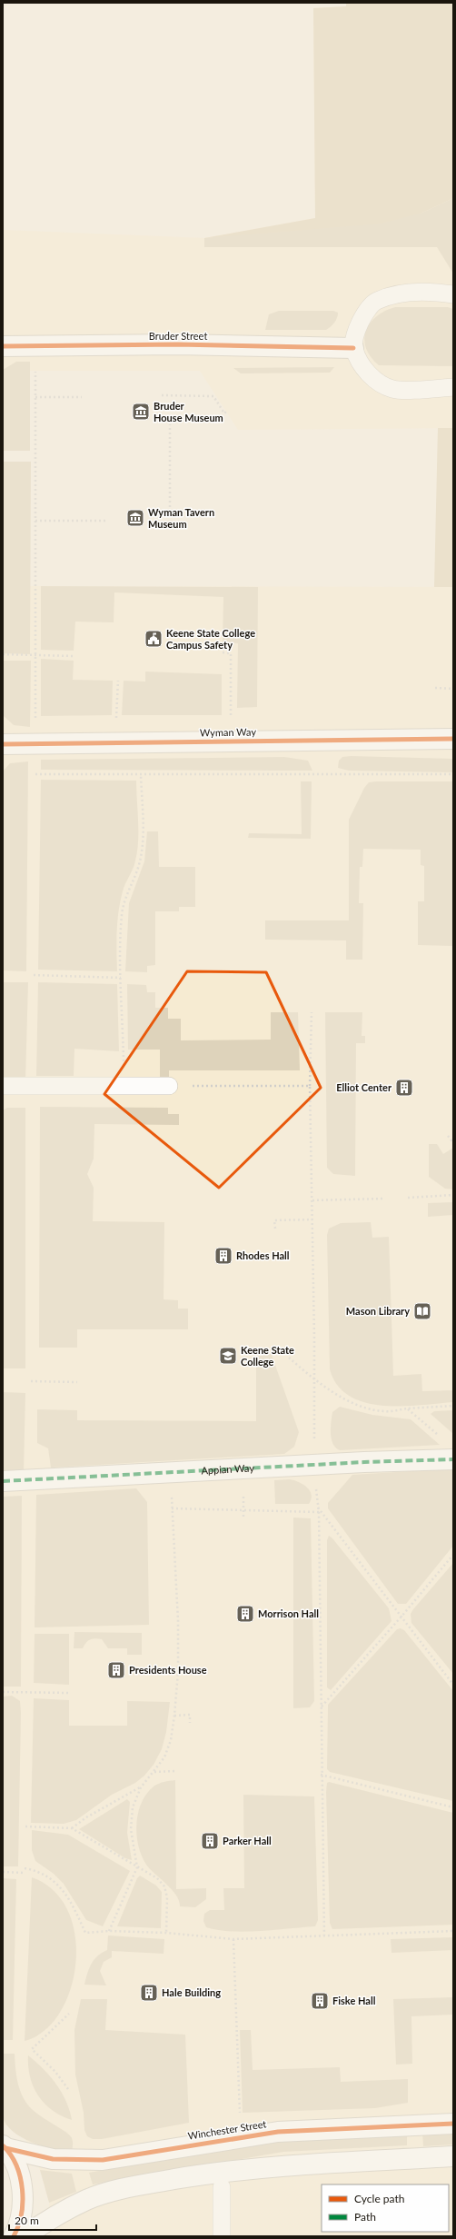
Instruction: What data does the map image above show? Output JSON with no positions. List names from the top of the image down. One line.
{"streets":{"street":["Bruder Street","Wyman Way","Appian Way","Winchester Street"]},"places":{"museum":["Bruder House Museum","Wyman Tavern Museum"],"public building":["Keene State College Campus Safety"],"building":["Elliot Center","Rhodes Hall","Morrison Hall","Presidents House","Parker Hall","Hale Building","Fiske Hall"],"library":["Mason Library"],"school or university":["Keene State College"]},"legend":["Cycle path","Path"],"scale_bar":"20 m"}
